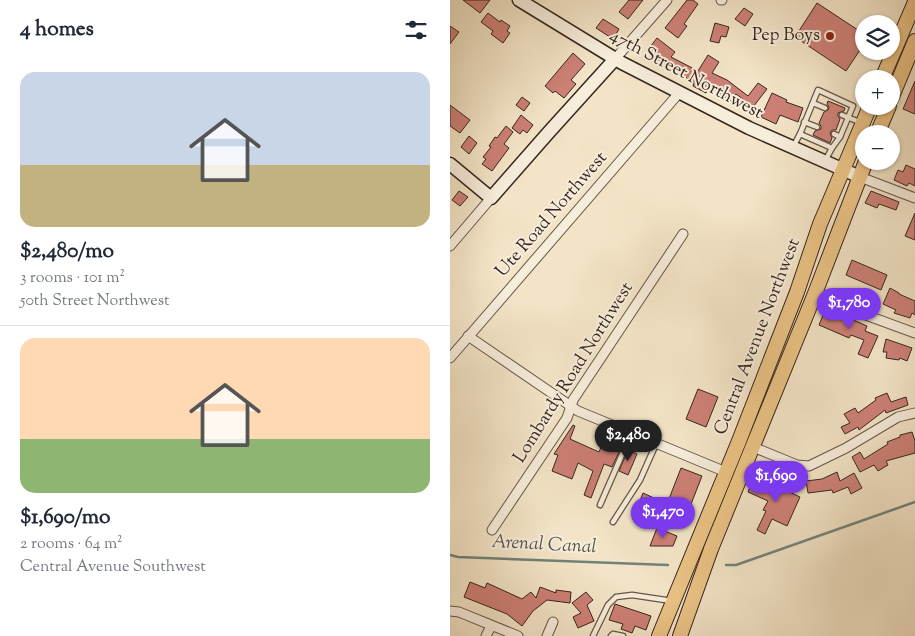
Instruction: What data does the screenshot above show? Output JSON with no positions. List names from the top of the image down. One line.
{"streets":{"main road":["Central Avenue Northwest"],"street":["47th Street Northwest","Ute Road Northwest","Lombardy Road Northwest"]},"crossings":[["47th Street Northwest","Ute Road Northwest"],["47th Street Northwest","Central Avenue Northwest"]],"water":["Arenal Canal"],"places":["Pep Boys"],"page":{"heading":"4 homes","map_buttons":["+","−"],"list":[{"name":"$2,480/mo","note":"3 rooms · 101 m² · 50th Street Northwest"},{"name":"$1,690/mo","note":"2 rooms · 64 m² · Central Avenue Southwest"}],"price":["$1,780","$2,480","$1,690","$1,470"]}}
